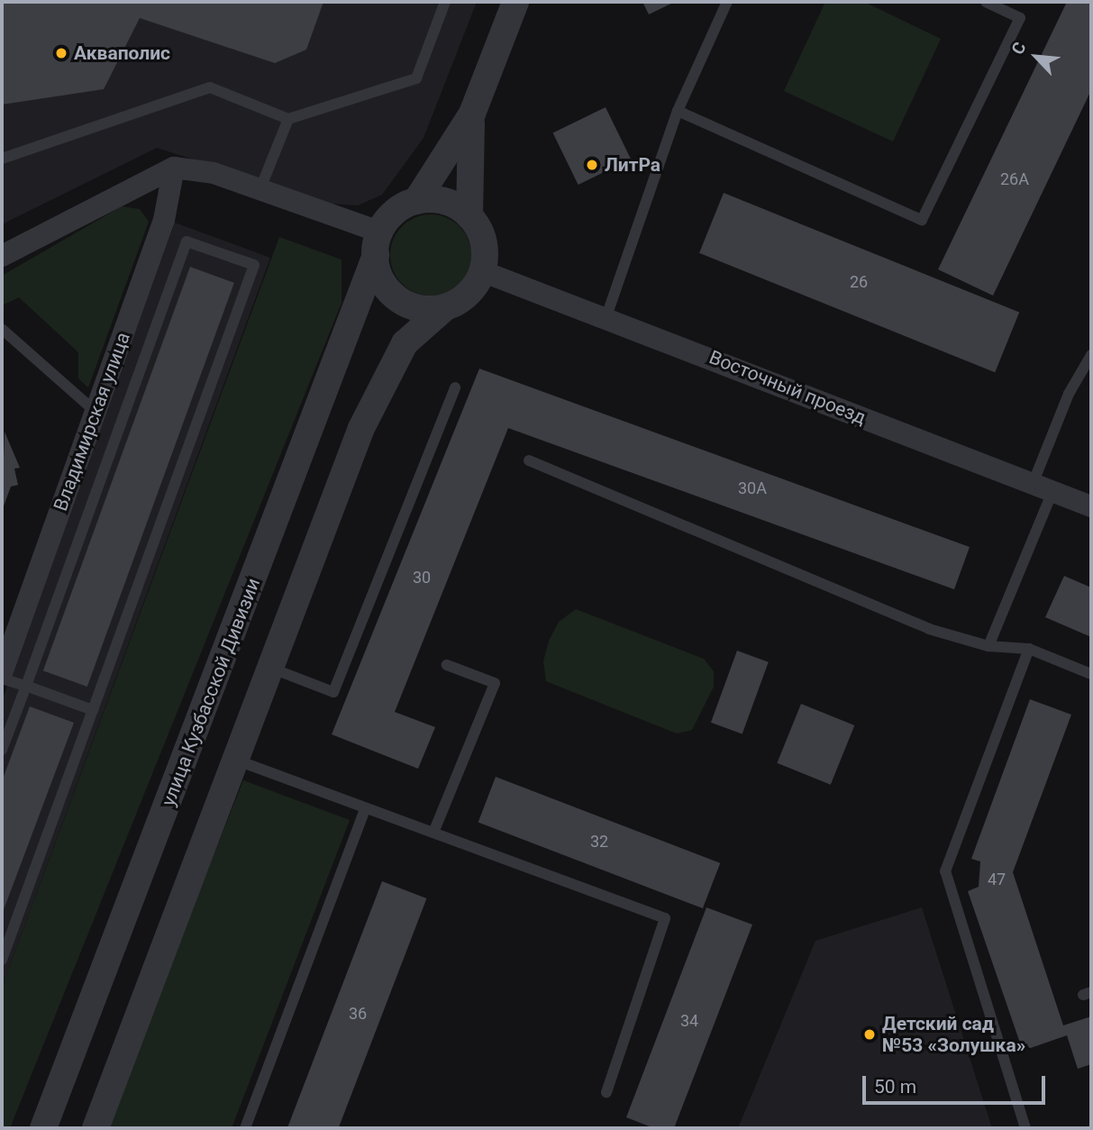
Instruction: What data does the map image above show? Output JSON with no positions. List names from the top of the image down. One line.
{"streets":{"street":["Восточный проезд","Владимирская улица","улица Кузбасской Дивизии"]},"crossings":[["Восточный проезд","улица Кузбасской Дивизии"]],"places":["Акваполис","ЛитРа","Детский сад №53 «Золушка»"],"house_numbers":["26А","26","30А","30","32","47","36","34"],"scale_bar":"50 m","north":"top left"}
